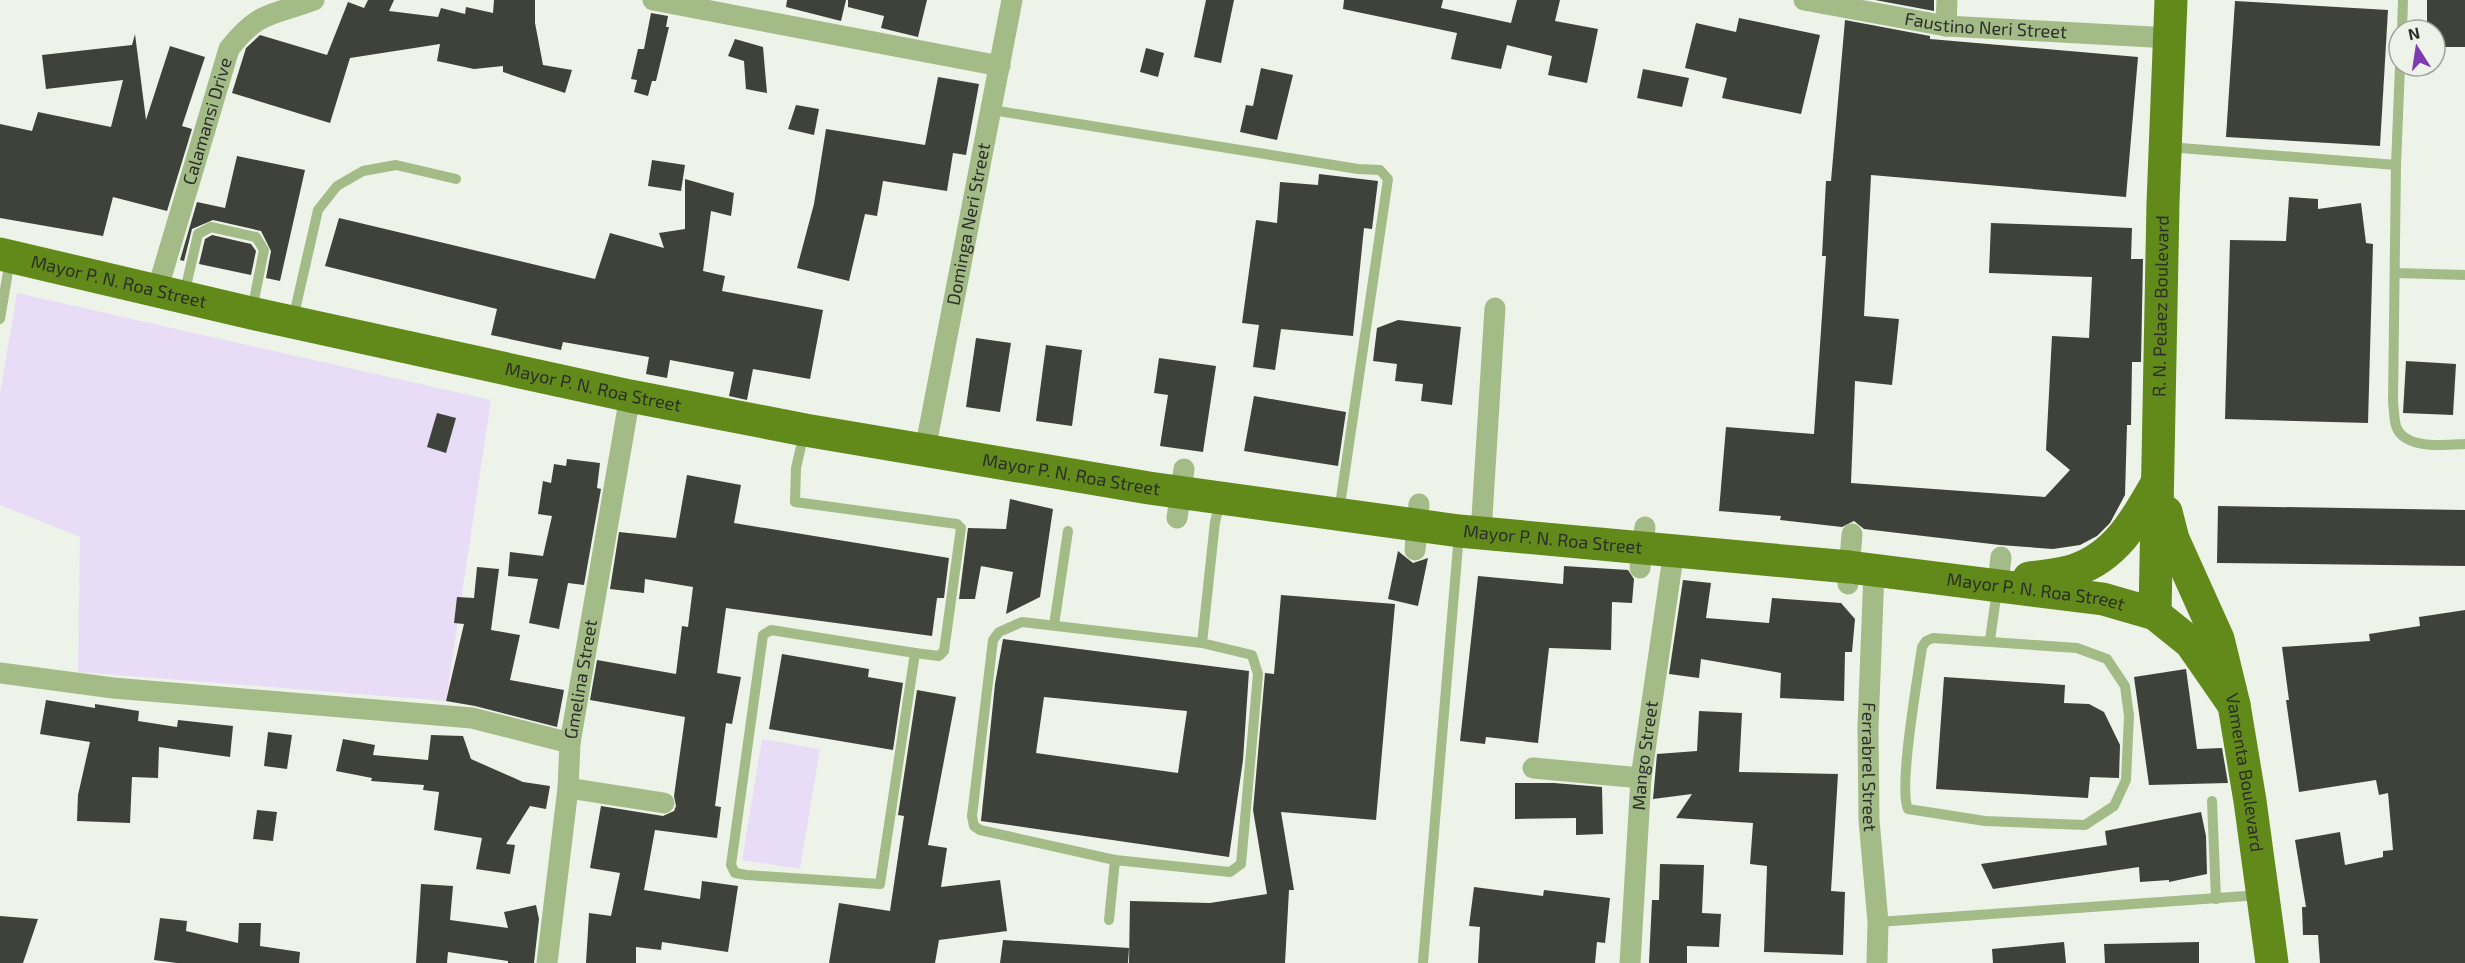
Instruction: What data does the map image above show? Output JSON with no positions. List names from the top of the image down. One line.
{"streets":{"main road":["Mayor P. N. Roa Street","R. N. Pelaez Boulevard","Vamenta Boulevard"],"street":["Faustino Neri Street","Calamansi Drive","Dominga Neri Street","Gmelina Street","Mango Street","Ferrabrel Street"]},"crossings":[["Faustino Neri Street","R. N. Pelaez Boulevard"],["Calamansi Drive","Mayor P. N. Roa Street"],["Dominga Neri Street","Mayor P. N. Roa Street"],["Mayor P. N. Roa Street","R. N. Pelaez Boulevard"],["Mayor P. N. Roa Street","Gmelina Street"],["Mayor P. N. Roa Street","Mango Street"],["Mayor P. N. Roa Street","Ferrabrel Street"],["Mayor P. N. Roa Street","Vamenta Boulevard"],["R. N. Pelaez Boulevard","Vamenta Boulevard"]],"north":"top"}
